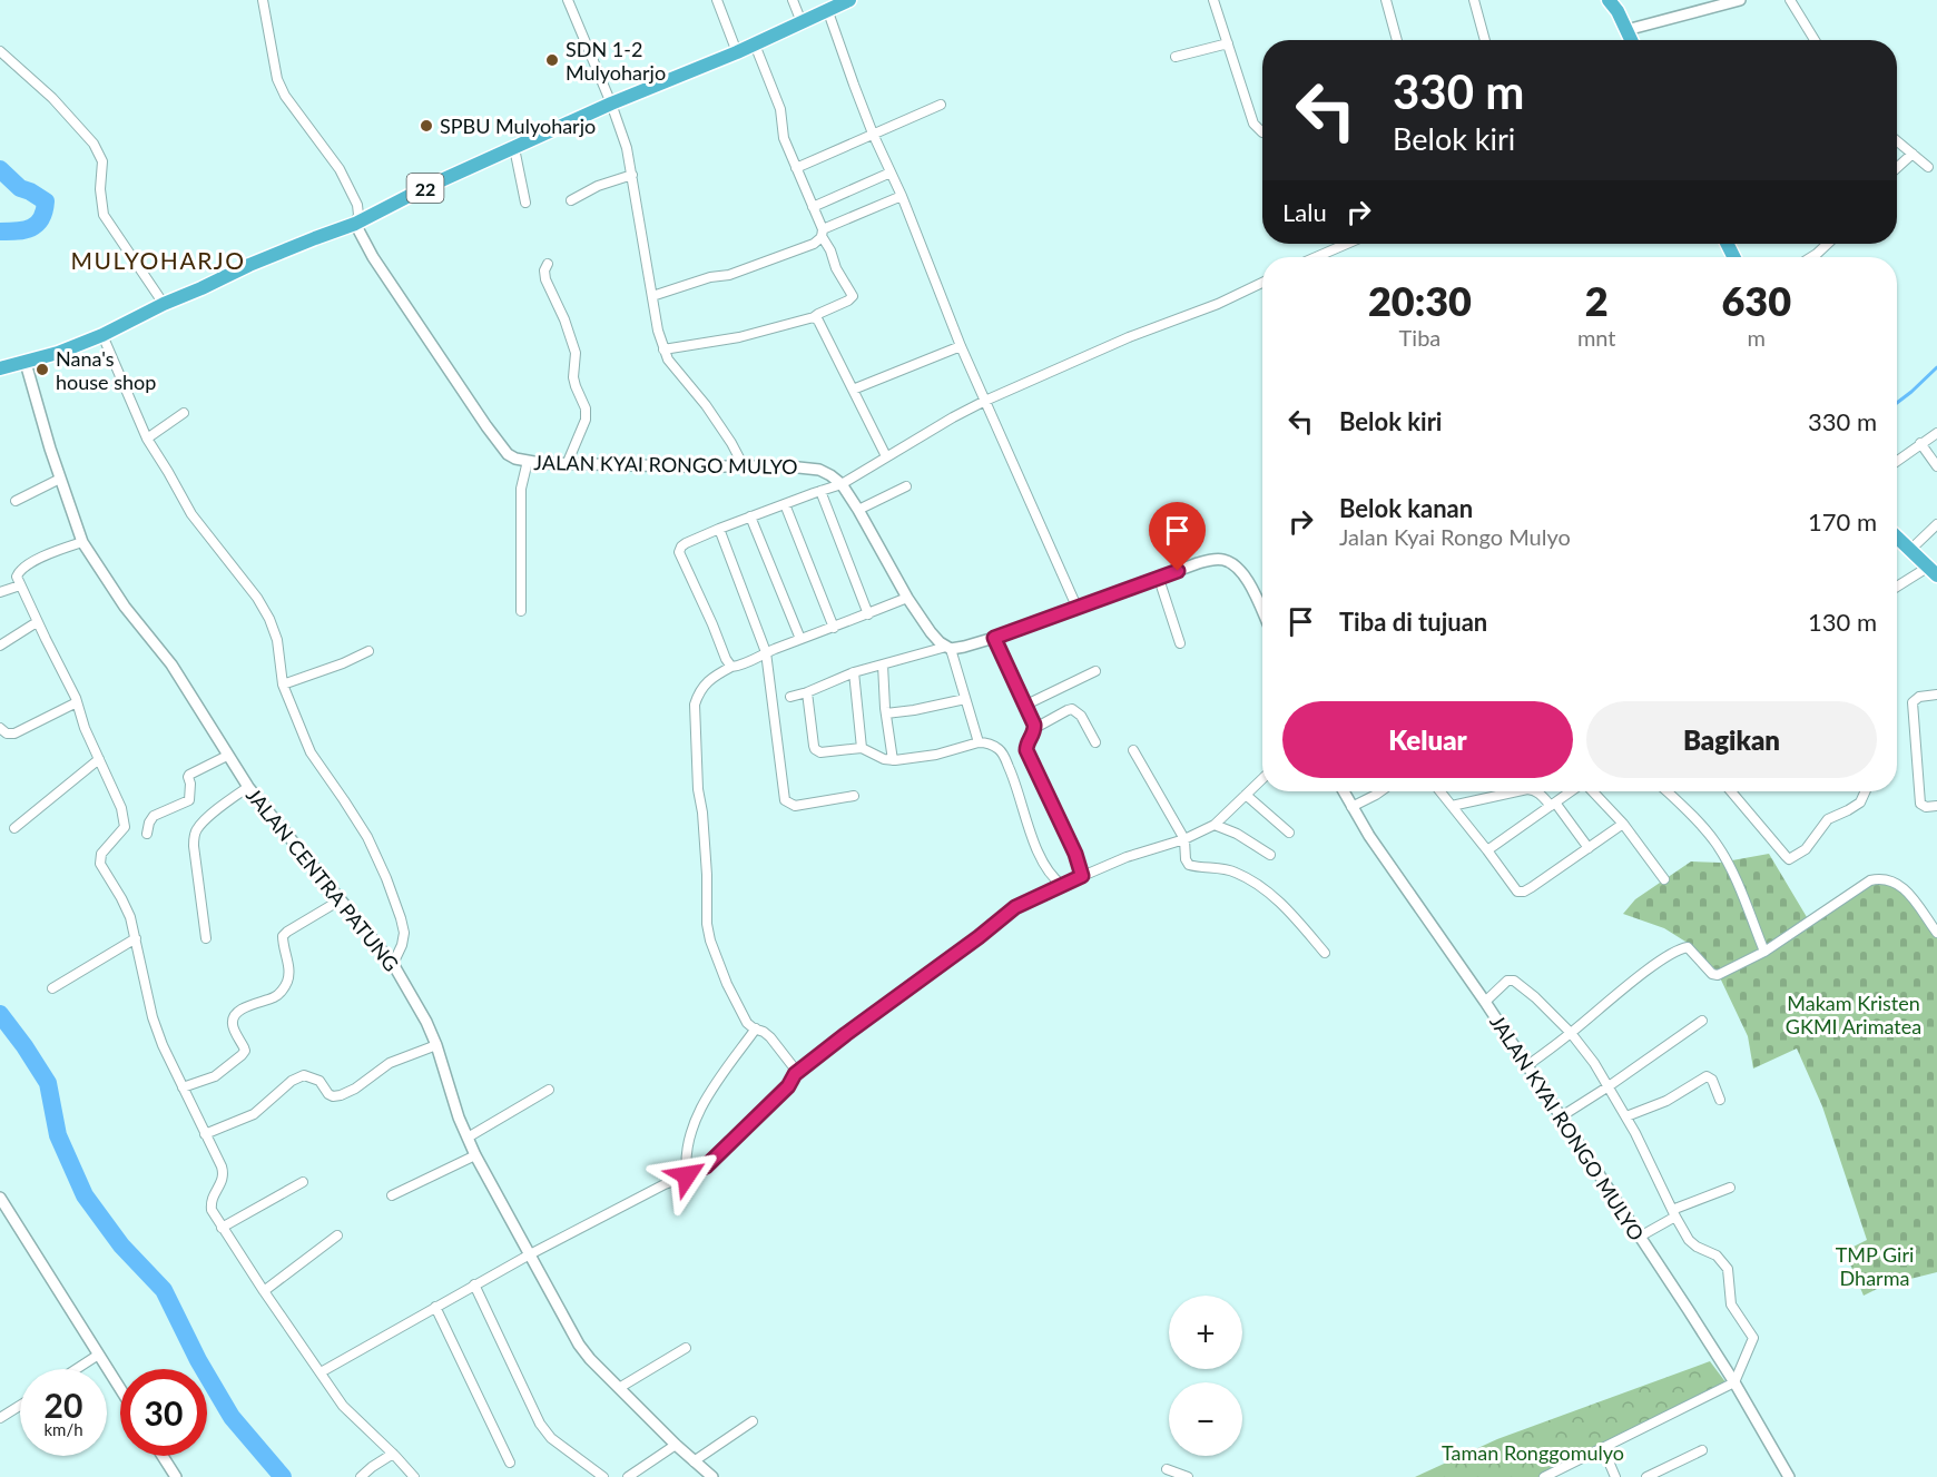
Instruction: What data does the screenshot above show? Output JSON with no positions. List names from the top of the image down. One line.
{"streets":{"highway":["22"],"street":["JALAN KYAI RONGO MULYO","JALAN CENTRA PATUNG"]},"crossings":[["22","JALAN KYAI RONGO MULYO"],["22","JALAN CENTRA PATUNG"]],"districts":["MULYOHARJO"],"parks":["Makam Kristen GKMI Arimatea","TMP Giri Dharma","Taman Ronggomulyo"],"places":["SDN 1-2 Mulyoharjo","SPBU Mulyoharjo","Nana's house shop"],"page":{"turn":["330 m","Belok kiri"],"then":"Lalu","eta":["20:30","Tiba","2","mnt","630","m"],"list":[{"name":"Belok kiri","value":"330 m"},{"name":"Belok kanan","note":"Jalan Kyai Rongo Mulyo","value":"170 m"},{"name":"Tiba di tujuan","value":"130 m"}],"buttons":["Keluar","Bagikan"],"map_buttons":["+","−"],"speed":"20 km/h","limit":"30"}}
